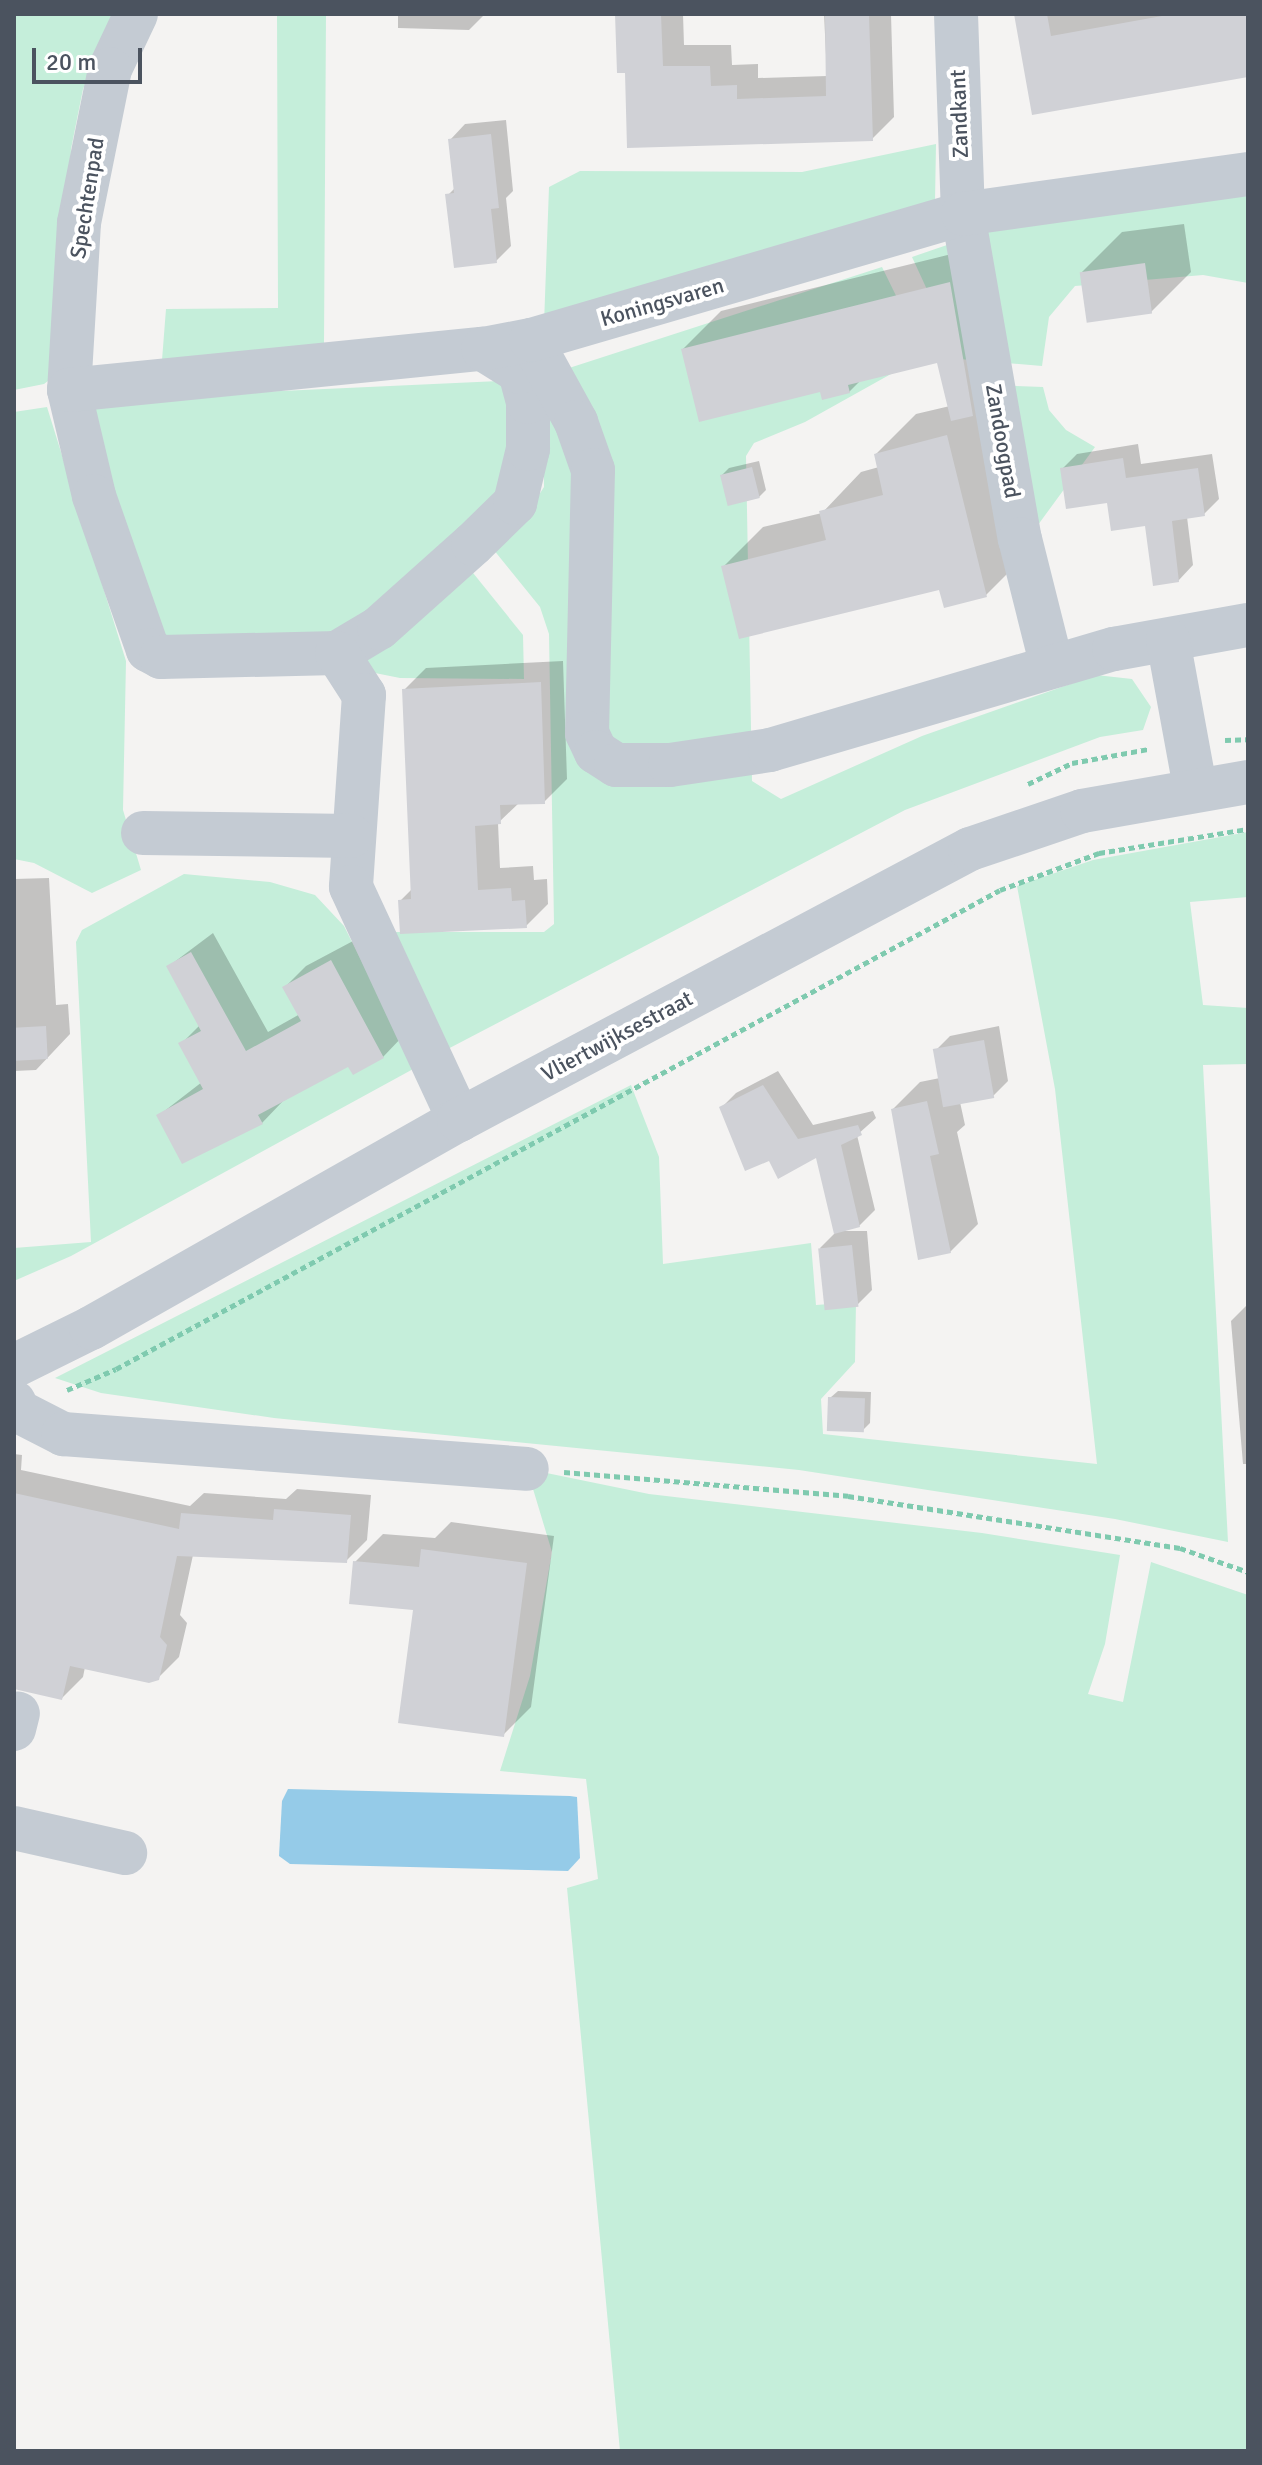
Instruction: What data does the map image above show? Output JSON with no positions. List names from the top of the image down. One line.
{"streets":{"street":["Zandkant","Spechtenpad","Koningsvaren","Zandoogpad","Vliertwijksestraat"]},"crossings":[["Zandkant","Koningsvaren"],["Zandkant","Zandoogpad"],["Spechtenpad","Koningsvaren"],["Koningsvaren","Zandoogpad"]],"scale_bar":"20 m"}
